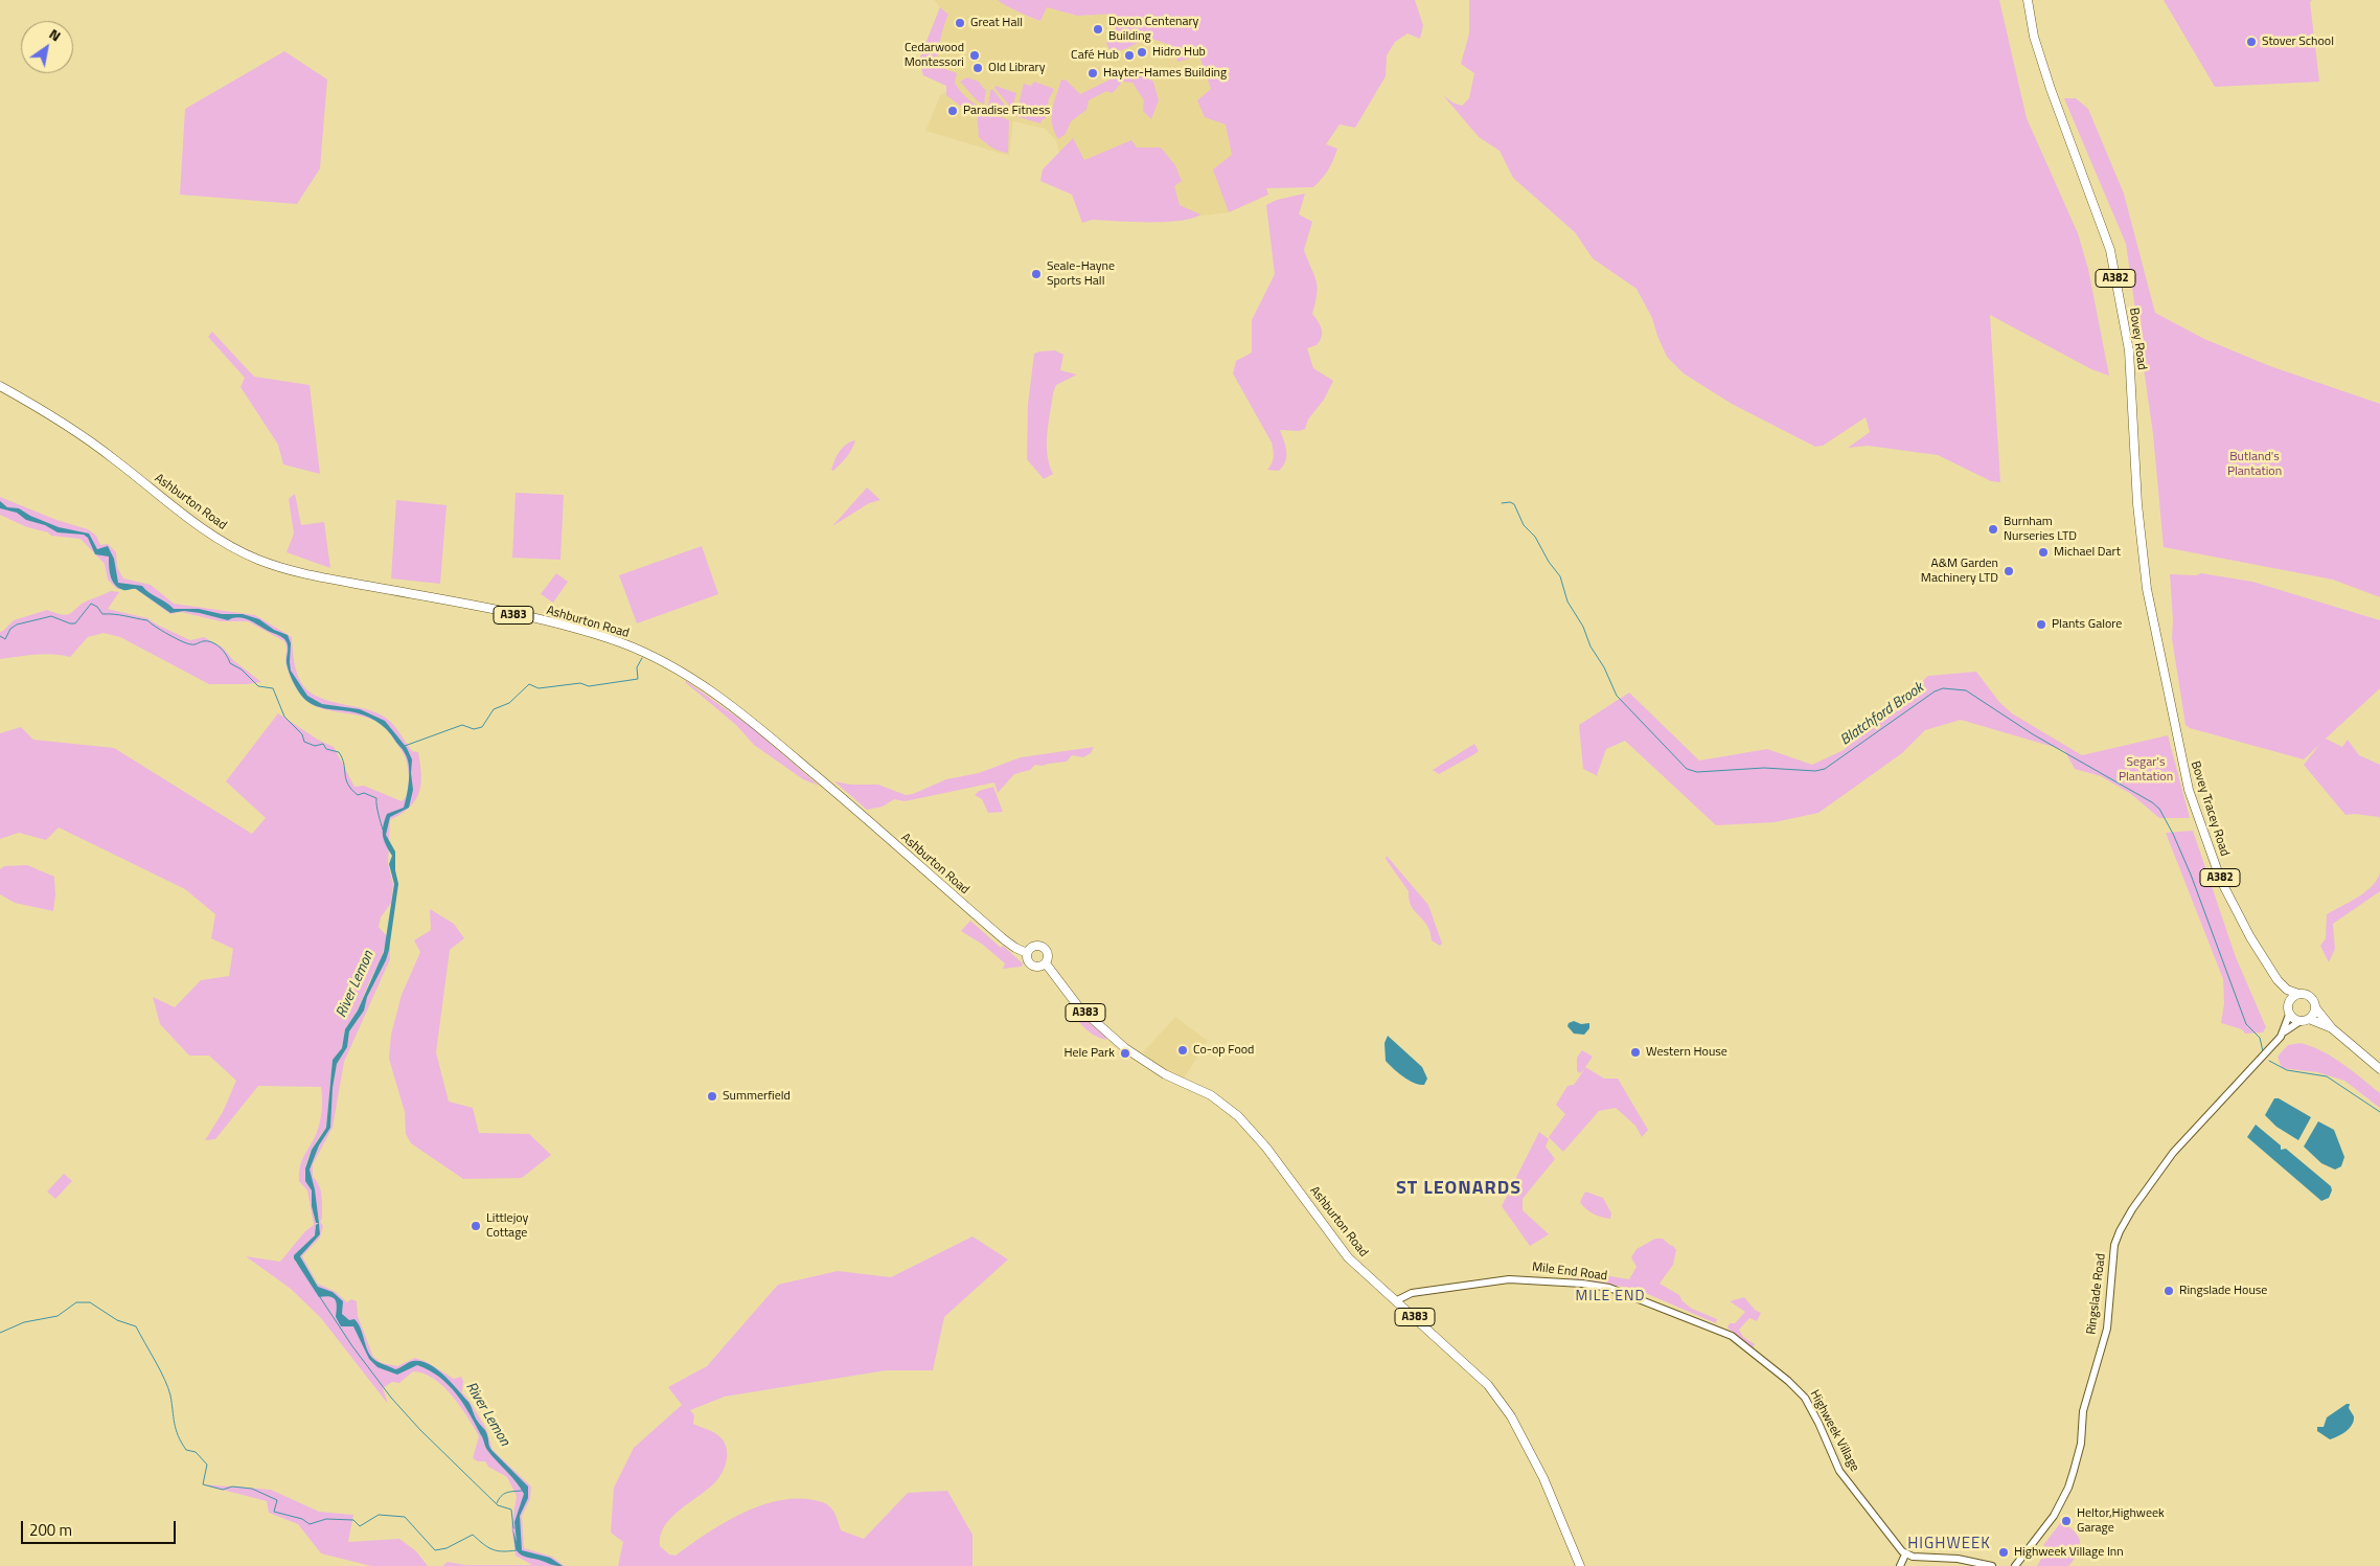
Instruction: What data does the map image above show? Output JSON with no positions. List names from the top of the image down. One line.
{"streets":{"main road":["A382","Bovey Road","Ashburton Road","A383","Bovey Tracey Road"],"street":["Mile End Road","Ringslade Road","Highweek Village"]},"crossings":[["Bovey Road","Bovey Tracey Road"],["Ashburton Road","Mile End Road"],["Bovey Tracey Road","Ringslade Road"],["Mile End Road","Highweek Village"]],"districts":["ST LEONARDS","MILE END","HIGHWEEK"],"water":["Blatchford Brook","River Lemon"],"parks":["Butland's Plantation","Segar's Plantation"],"places":["Great Hall","Devon Centenary Building","Stover School","Hidro Hub","Cedarwood Montessori","Café Hub","Old Library","Hayter-Hames Building","Paradise Fitness","Seale-Hayne Sports Hall","Burnham Nurseries LTD","Michael Dart","A&M Garden Machinery LTD","Plants Galore","Co-op Food","Western House","Hele Park","Summerfield","Littlejoy Cottage","Ringslade House","Heltor,Highweek Garage","Highweek Village Inn"],"scale_bar":"200 m","north":"top right"}
